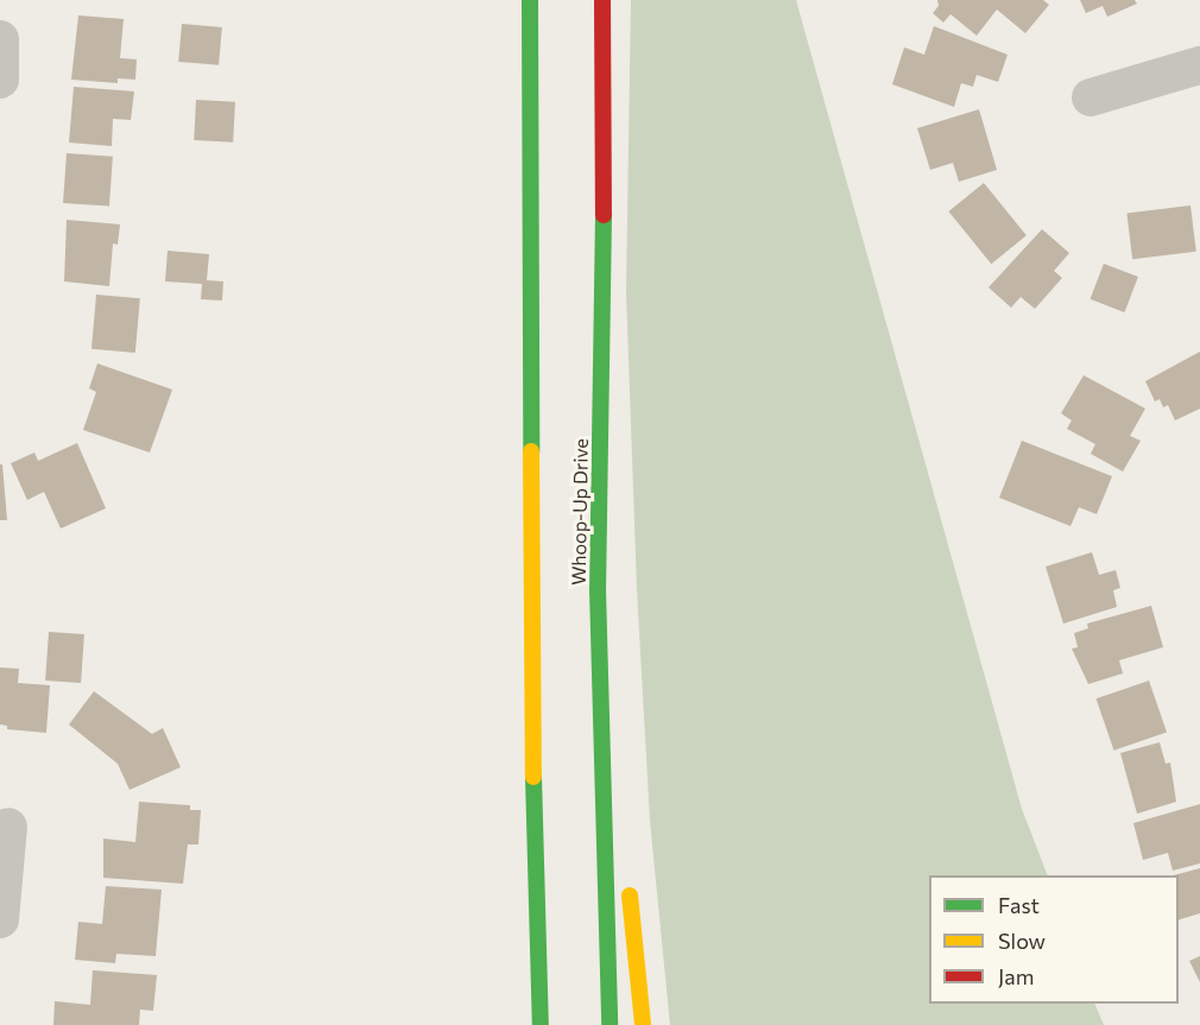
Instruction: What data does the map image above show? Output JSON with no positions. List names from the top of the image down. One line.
{"streets":{"highway":["Whoop-Up Drive"]},"legend":["Fast","Slow","Jam"]}
